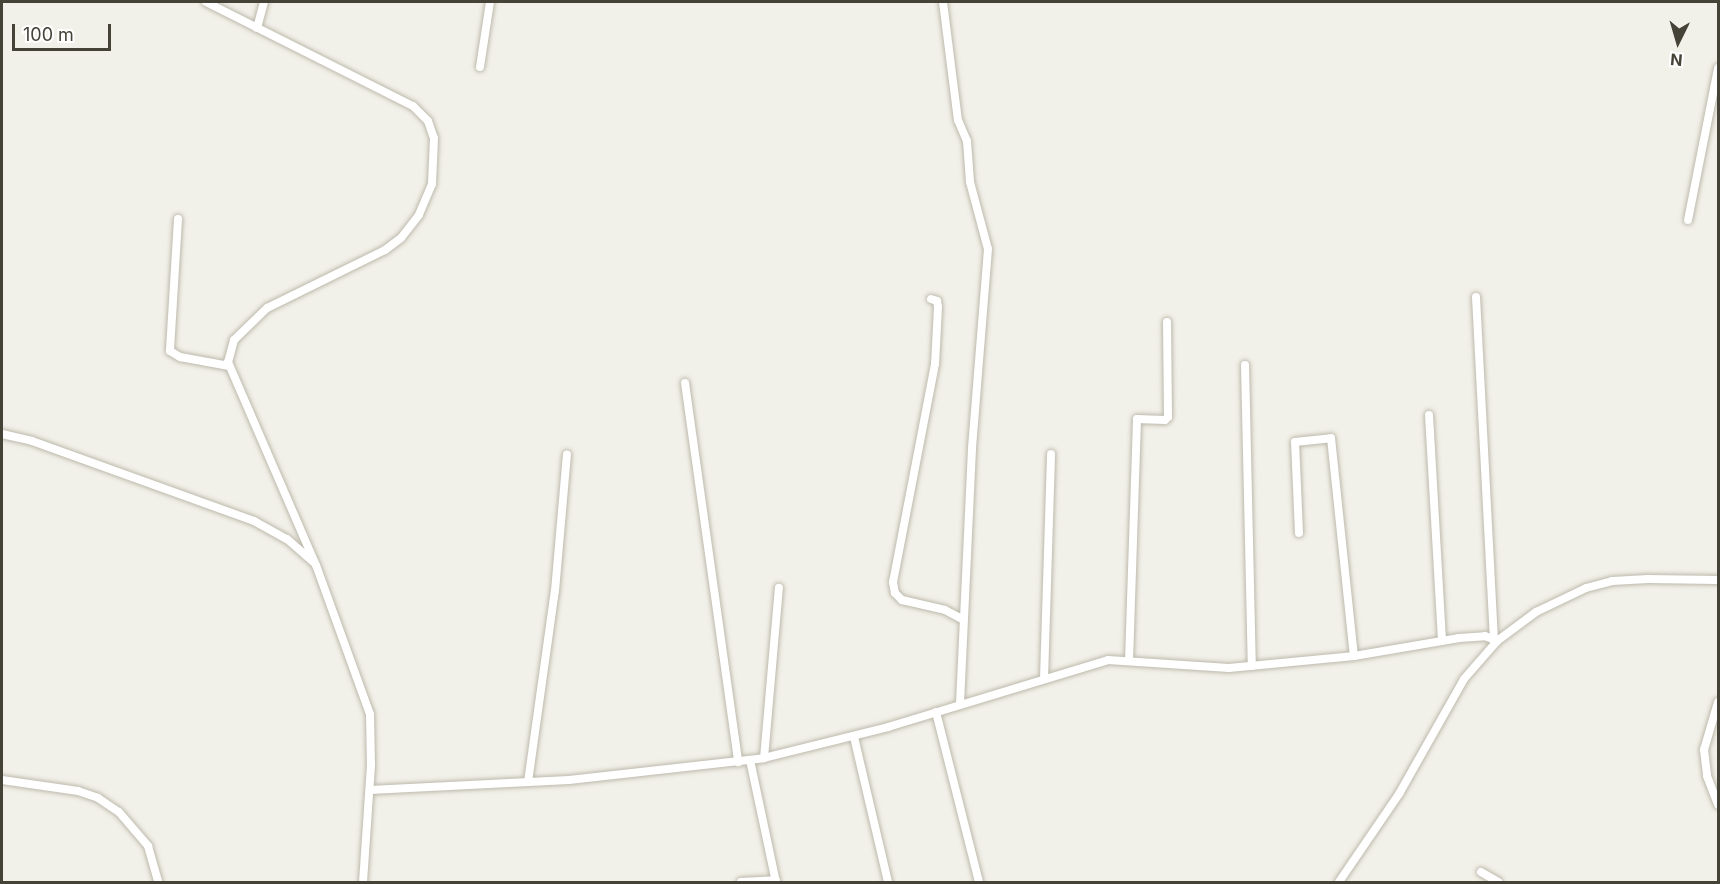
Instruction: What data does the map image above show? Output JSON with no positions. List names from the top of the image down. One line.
{"scale_bar":"100 m","north":"bottom"}
